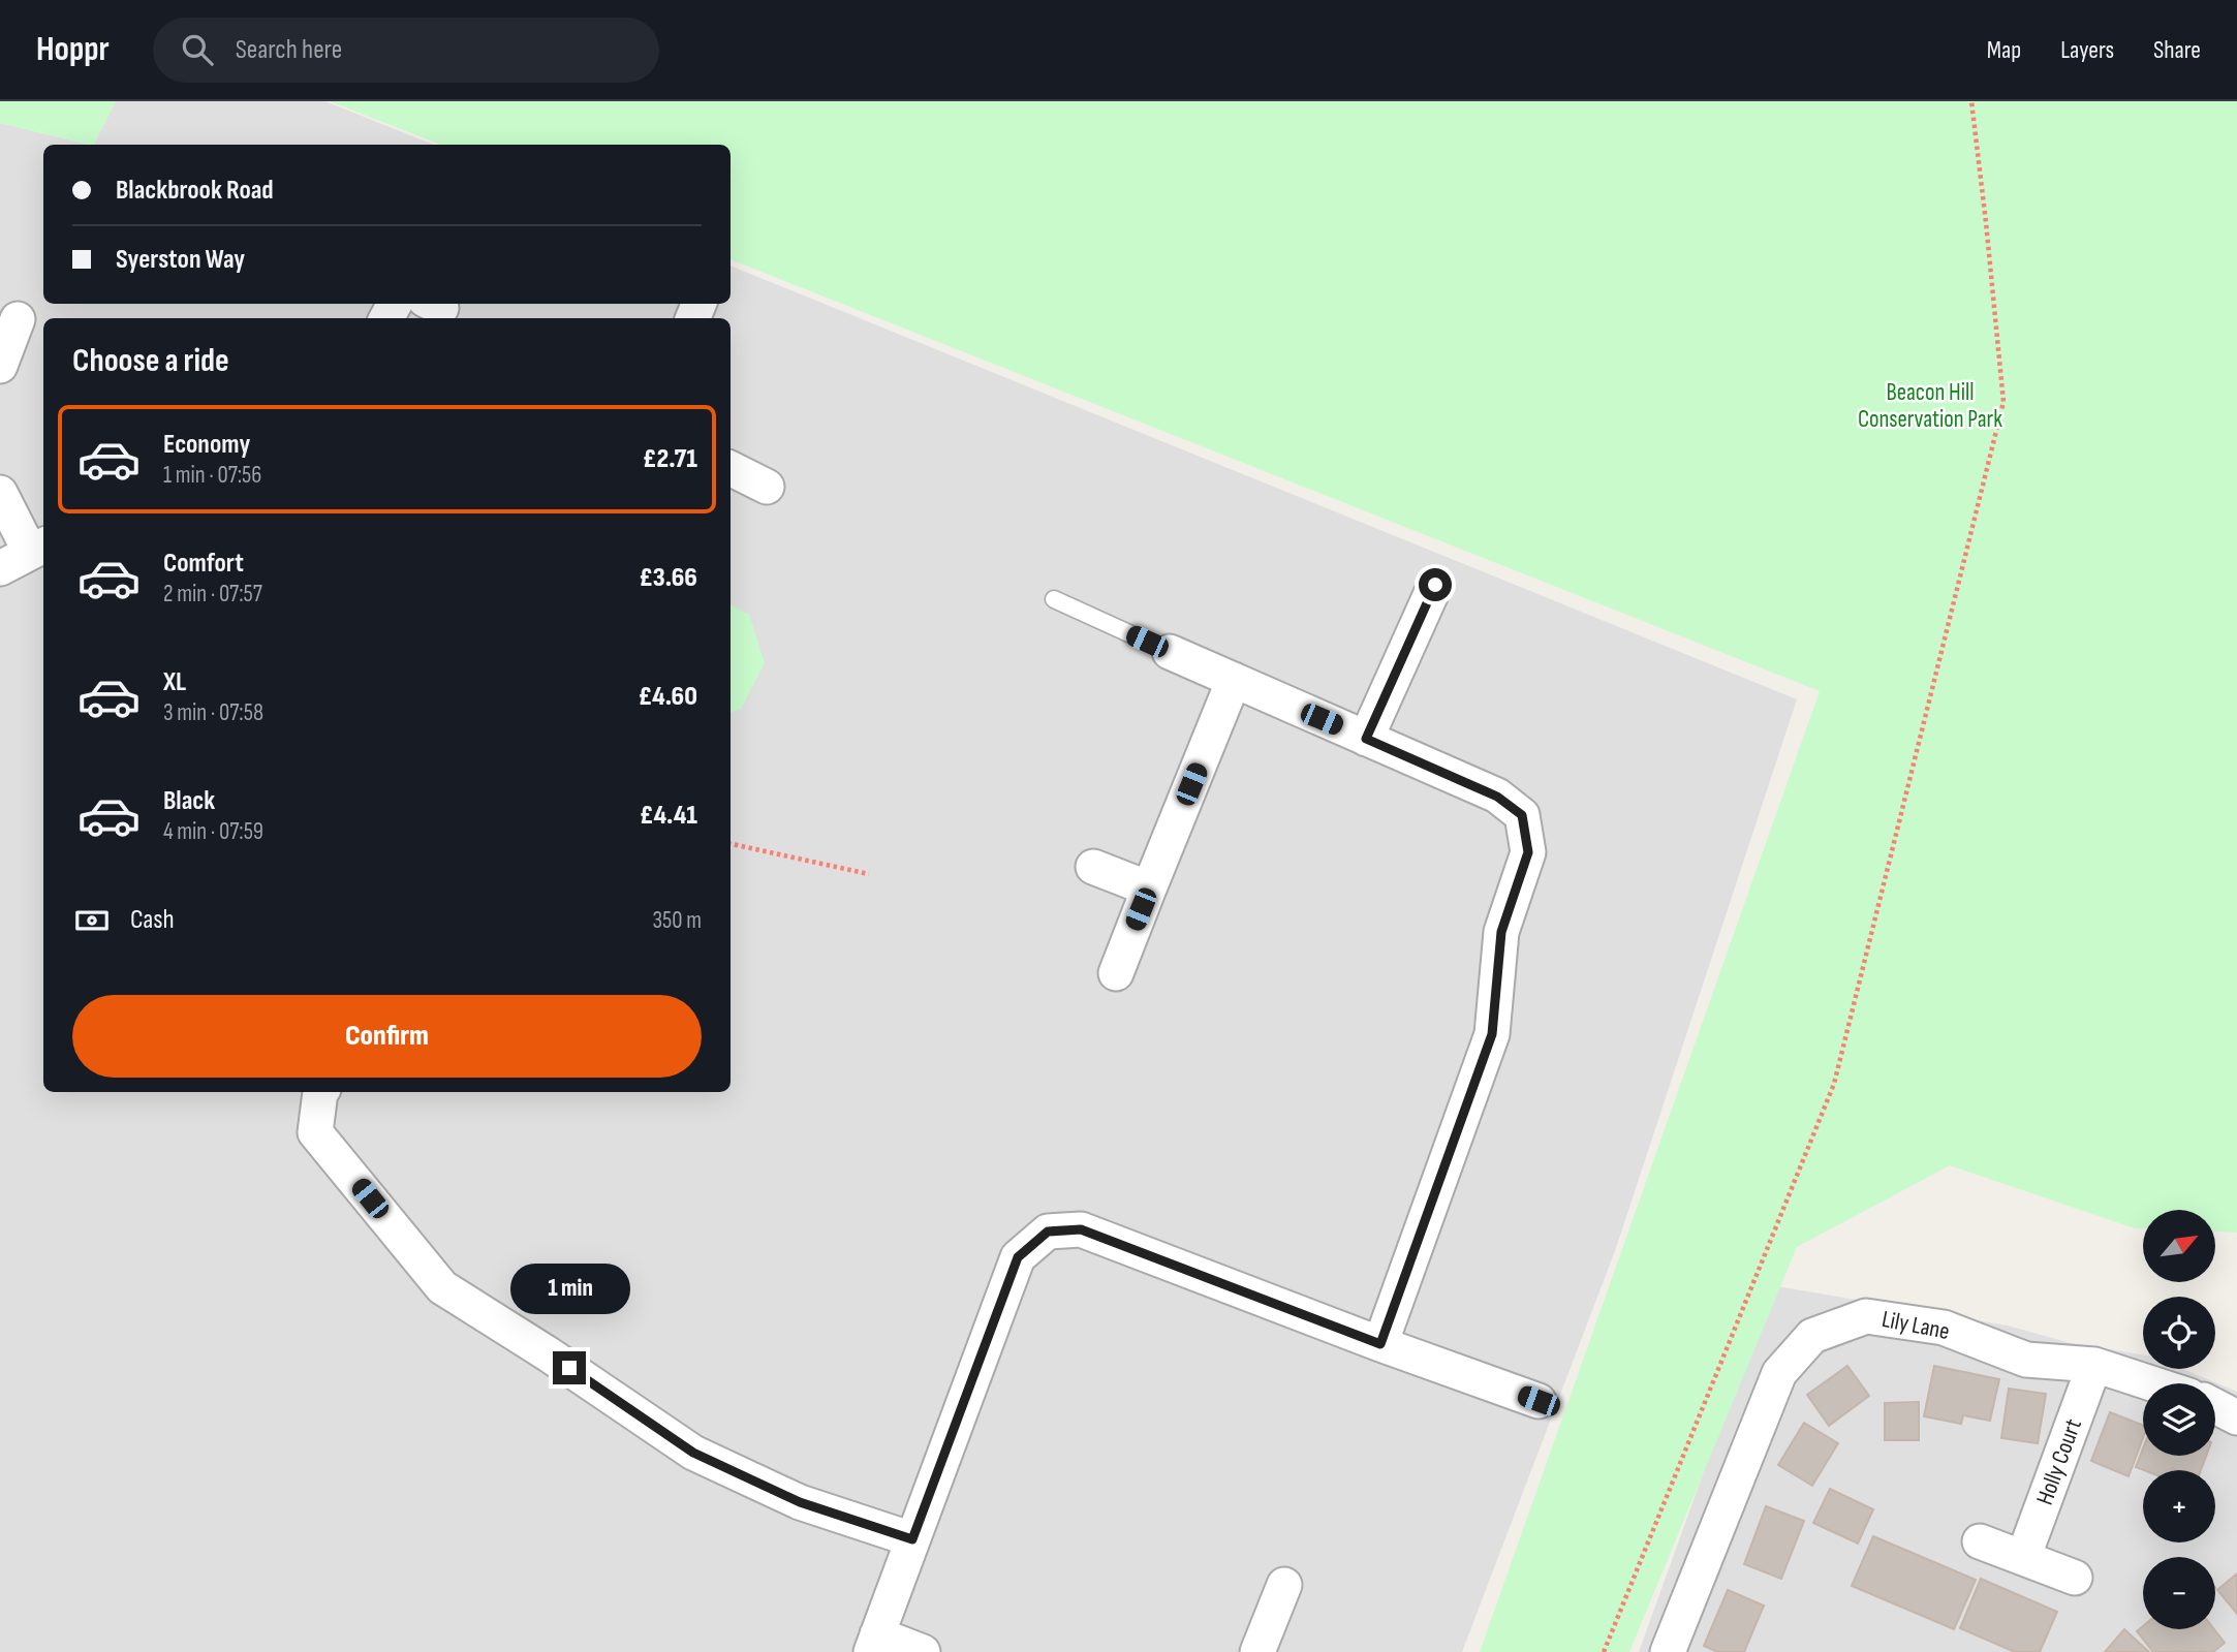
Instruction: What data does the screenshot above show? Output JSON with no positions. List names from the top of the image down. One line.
{"streets":{"street":["Lily Lane","Holly Court"]},"crossings":[["Lily Lane","Holly Court"]],"parks":["Beacon Hill Conservation Park"],"north":"top right","page":{"header":"Hoppr","search":"Search here","nav":["Map","Layers","Share"],"banner":["Blackbrook Road","Syerston Way"],"heading":"Choose a ride","list":[{"name":"Economy","note":"1 min · 07:56","value":"£2.71"},{"name":"Comfort","note":"2 min · 07:57","value":"£3.66"},{"name":"XL","note":"3 min · 07:58","value":"£4.60"},{"name":"Black","note":"4 min · 07:59","value":"£4.41"}],"pay":["Cash","350 m"],"buttons":"Confirm","map_buttons":["+","−"],"bubble":"1 min"}}
